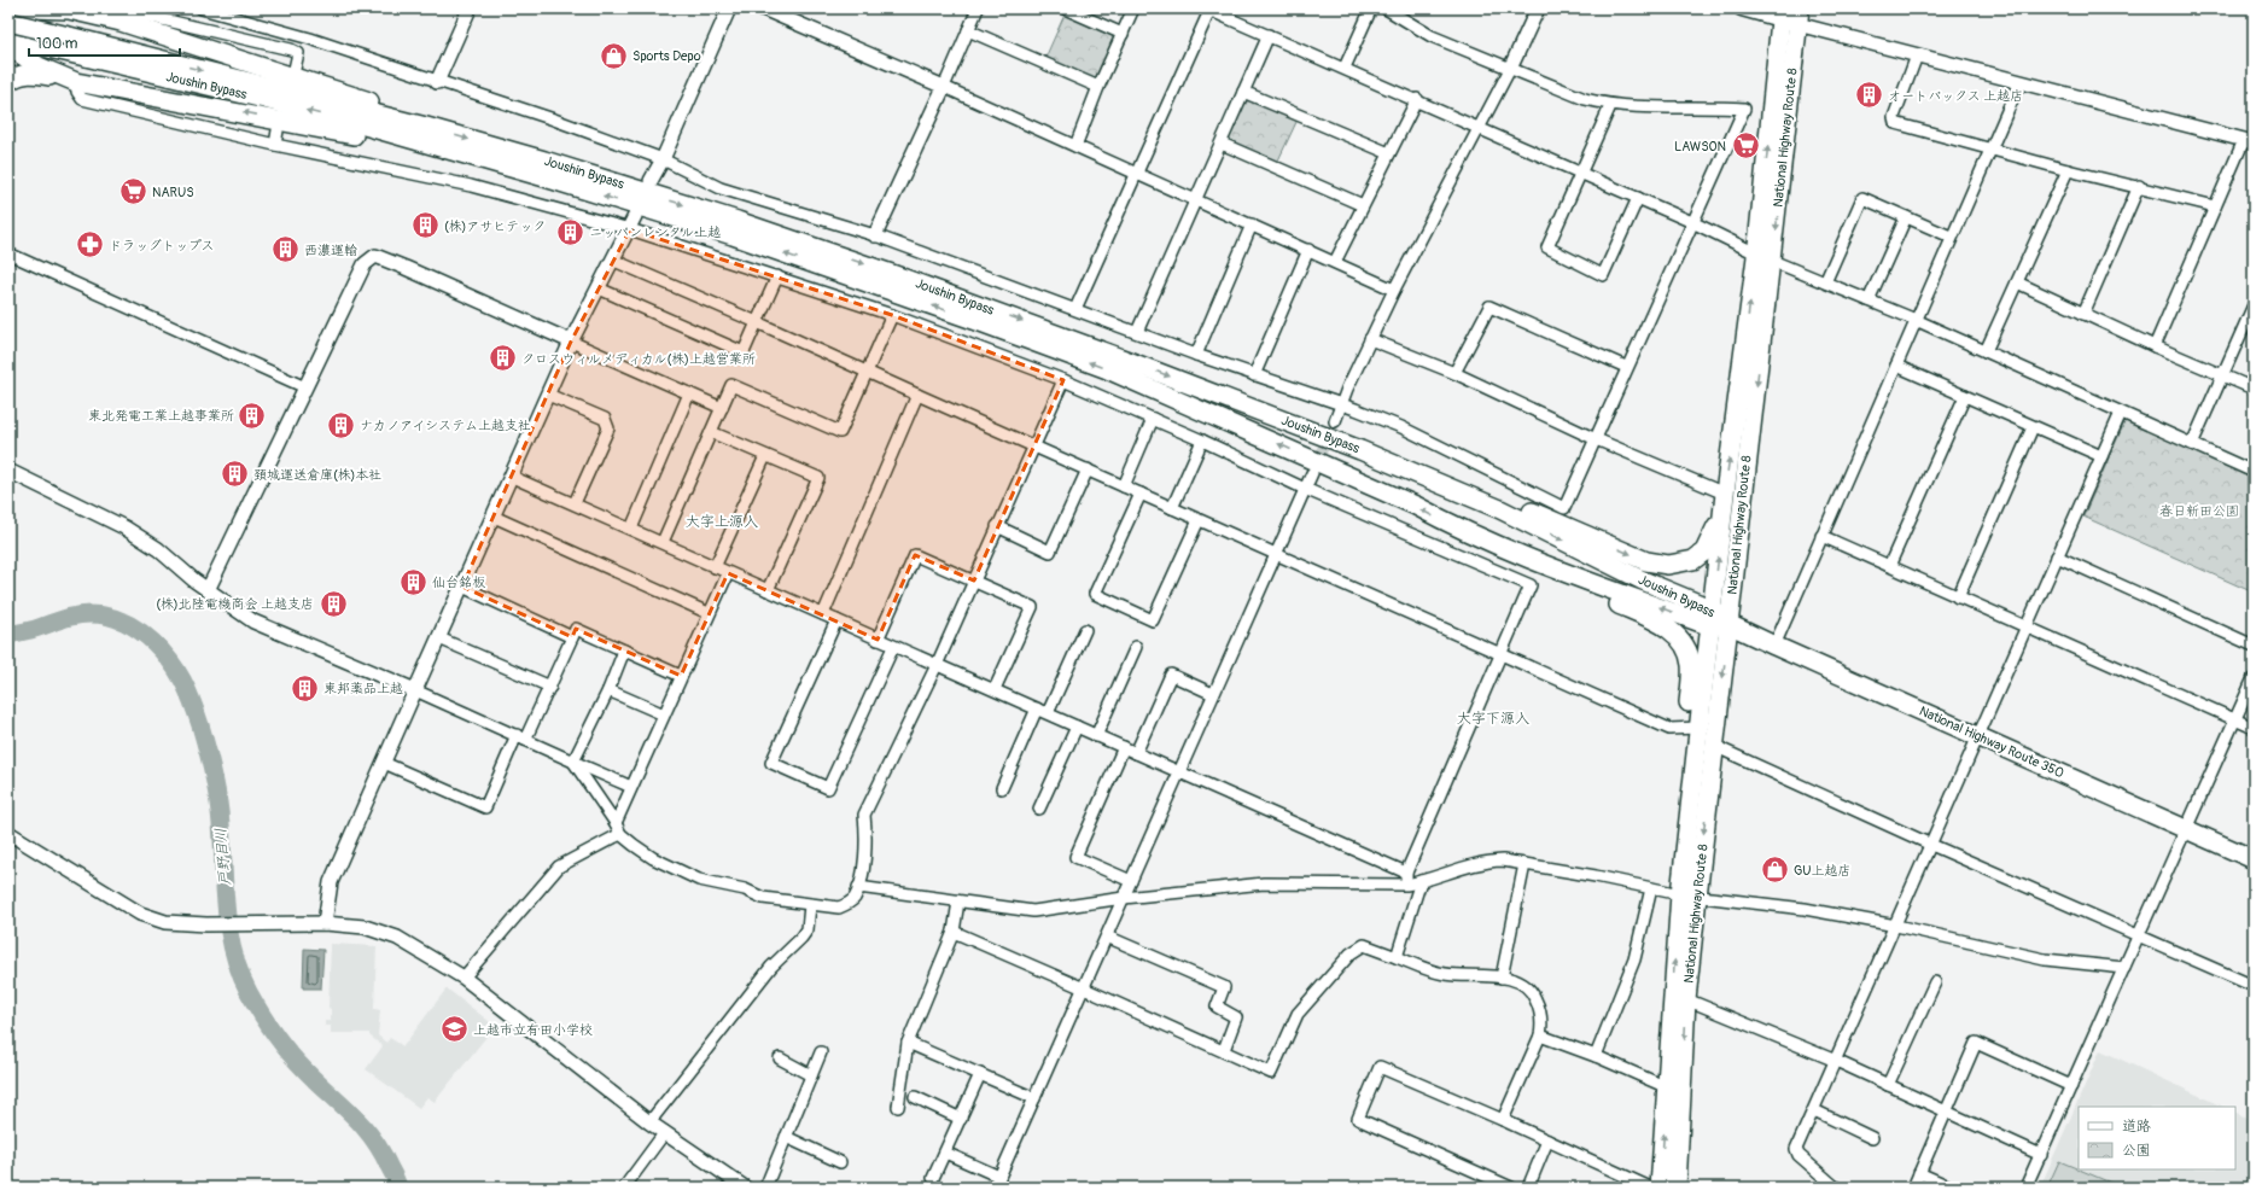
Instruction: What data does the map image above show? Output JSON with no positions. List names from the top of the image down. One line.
{"streets":{"highway":["Joushin Bypass","National Highway Route 8","National Highway Route 350"]},"crossings":[["Joushin Bypass","National Highway Route 8"],["Joushin Bypass","National Highway Route 350"],["National Highway Route 8","National Highway Route 350"]],"districts":["大字上源入","大字下源入"],"water":["戸野目川"],"parks":["春日新田公園"],"places":{"shop":["Sports Depo","GU上越店"],"building":["オートバックス 上越店","(株)アサヒテック","ニッパンレンタル上越","西濃運輸","クロスウィルメディカル(株)上越営業所","東北発電工業上越事業所","ナカノアイシステム上越支社","頚城運送倉庫(株)本社","仙台銘板","(株)北陸電機商会 上越支店","東邦薬品上越"],"supermarket":["LAWSON","NARUS"],"pharmacy":["ドラッグトップス"],"school or university":["上越市立有田小学校"]},"legend":["道路","公園"],"scale_bar":"100 m"}
